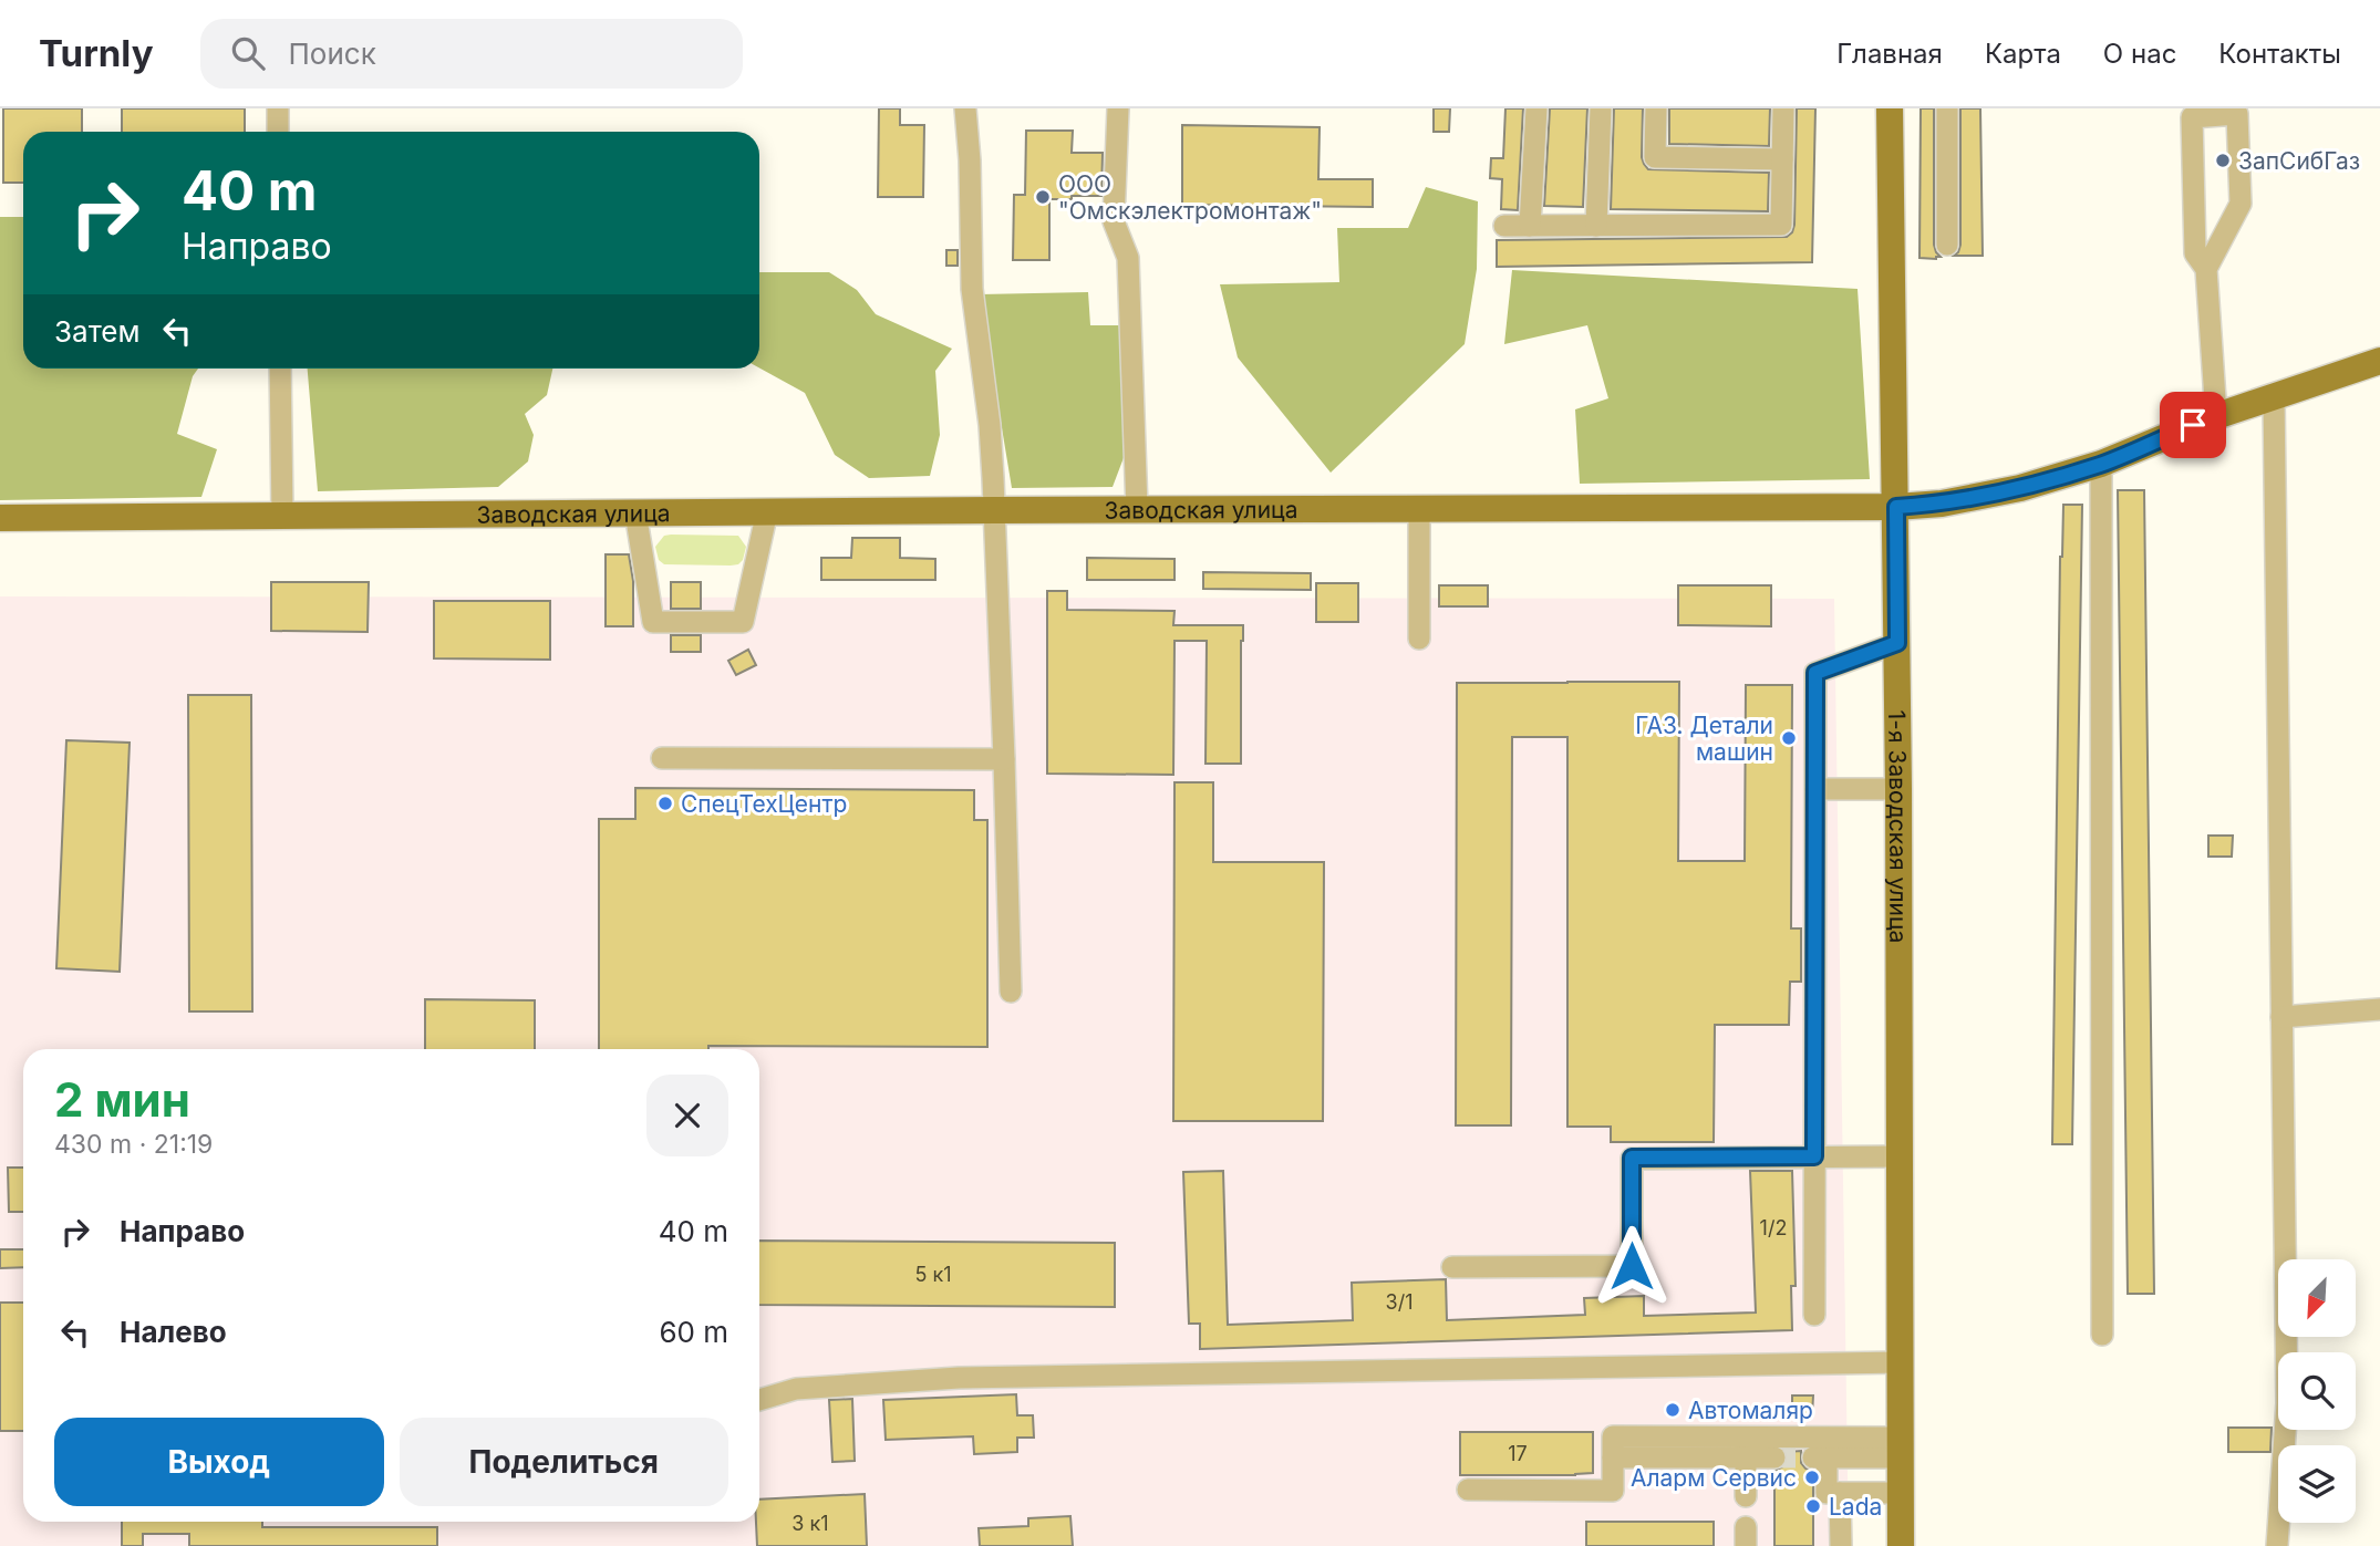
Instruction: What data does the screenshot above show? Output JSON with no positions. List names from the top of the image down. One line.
{"streets":{"main road":["Заводская улица","1-я Заводская улица"]},"crossings":[["Заводская улица","1-я Заводская улица"]],"places":["ЗапСибГаз","ООО \"Омскэлектромонтаж\"","ГАЗ. Детали машин","СпецТехЦентр","Автомаляр","Аларм Сервис","Lada"],"house_numbers":["1/2","5 к1","3/1","17","3 к1"],"north":"bottom left","page":{"header":"Turnly","search":"Поиск","nav":["Главная","Карта","О нас","Контакты"],"turn":["40 m","Направо"],"then":"Затем","heading":["2 мин","430 m · 21:19"],"list":[{"name":"Направо","value":"40 m"},{"name":"Налево","value":"60 m"}],"buttons":["Выход","Поделиться"]}}
